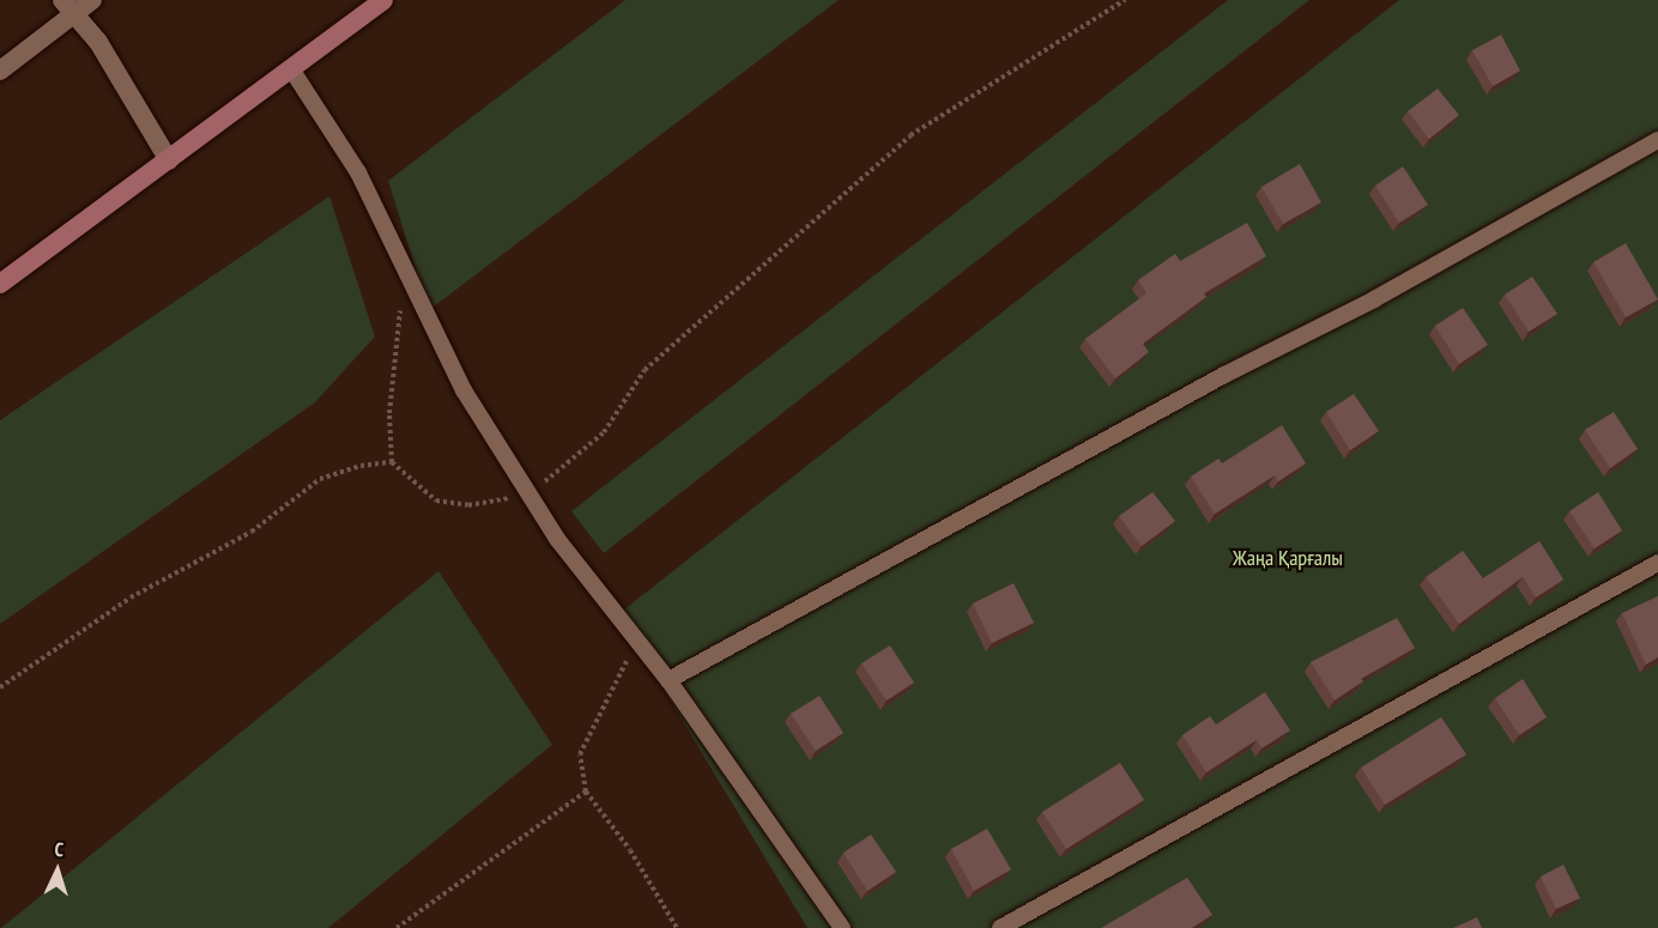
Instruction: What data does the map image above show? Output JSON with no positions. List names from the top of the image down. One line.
{"parks":["Жаңа Қарғалы"],"north":"top"}
